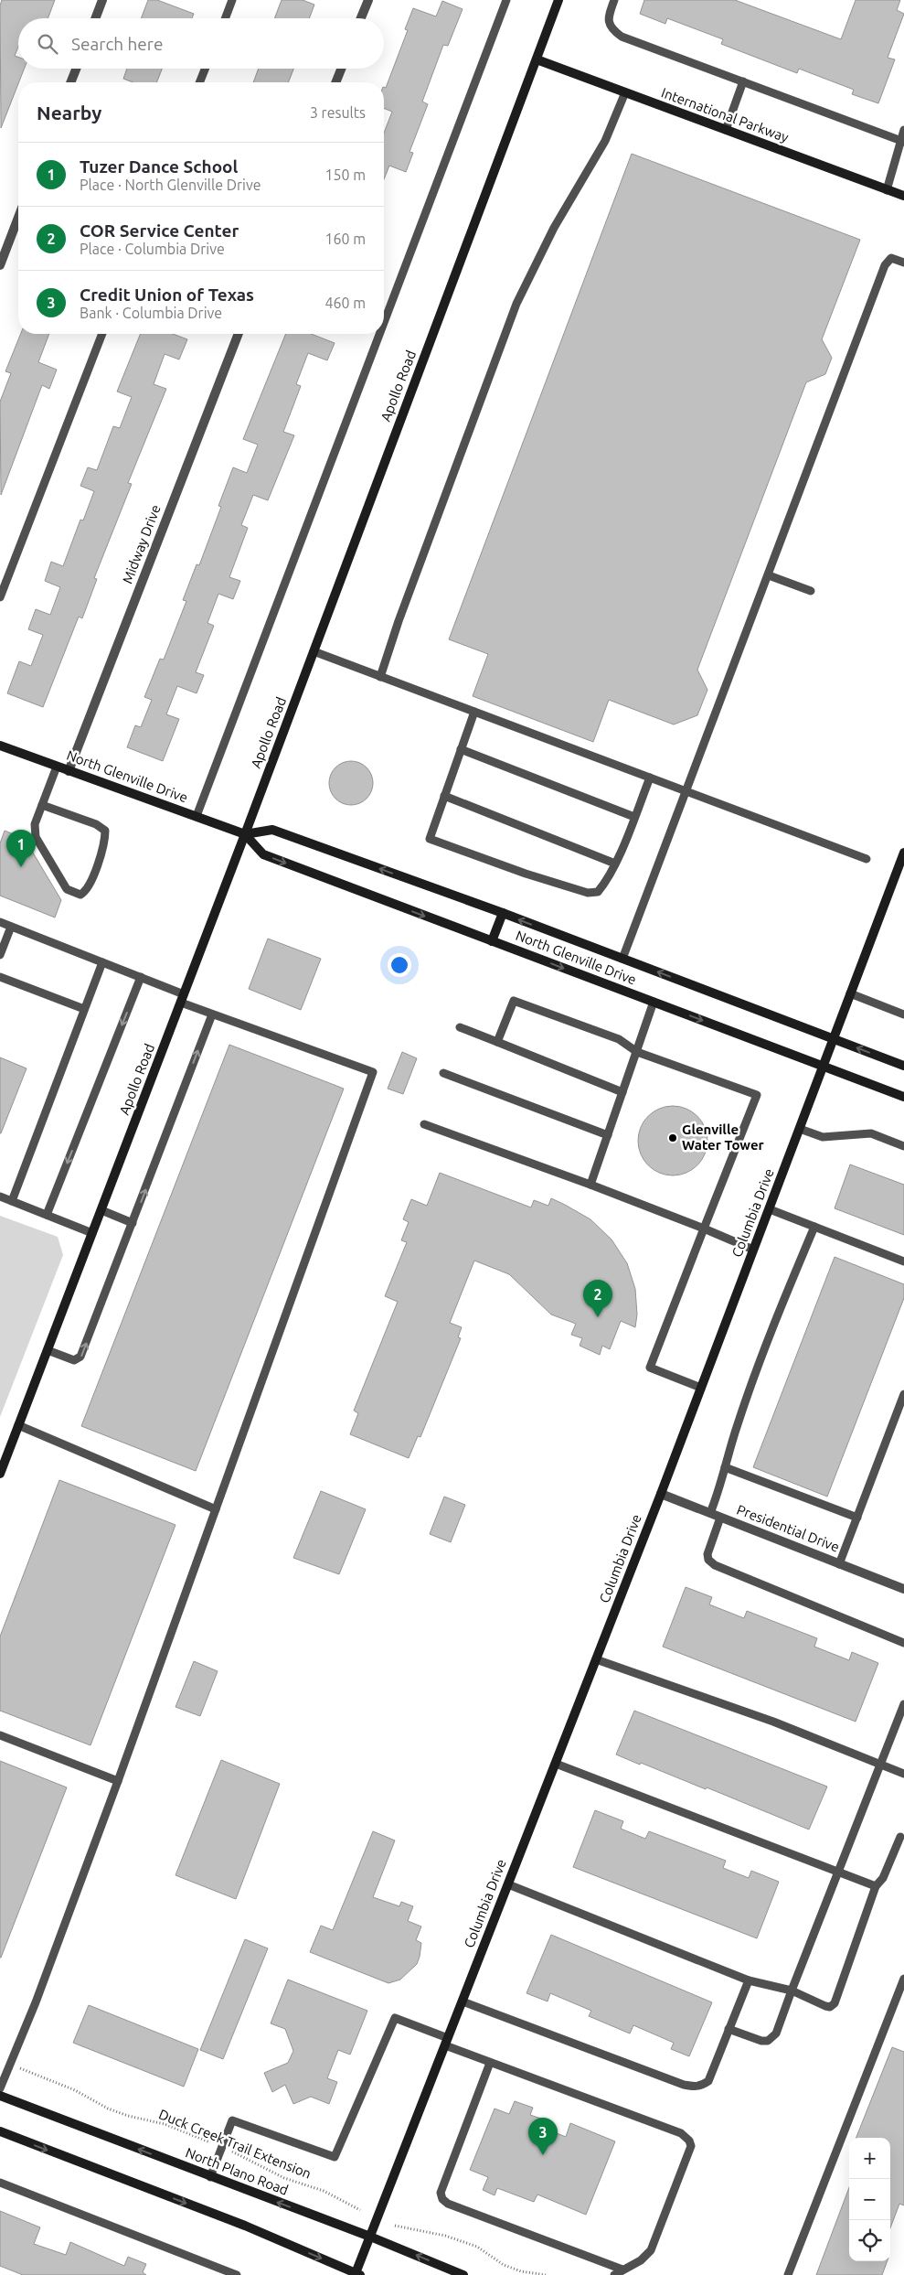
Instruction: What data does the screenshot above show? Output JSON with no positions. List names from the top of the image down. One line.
{"streets":{"street":["International Parkway","Apollo Road","Midway Drive","North Glenville Drive","Columbia Drive","Presidential Drive","North Plano Road"],"path":["Duck Creek Trail Extension"]},"crossings":[["International Parkway","Apollo Road"],["Apollo Road","North Glenville Drive"],["Midway Drive","North Glenville Drive"],["North Glenville Drive","Columbia Drive"],["Columbia Drive","Presidential Drive"],["Columbia Drive","North Plano Road"]],"places":["Glenville Water Tower"],"page":{"search":"Search here","heading":["Nearby","3 results"],"list":[{"mark":"1","name":"Tuzer Dance School","note":"Place · North Glenville Drive","value":"150 m"},{"mark":"2","name":"COR Service Center","note":"Place · Columbia Drive","value":"160 m"},{"mark":"3","name":"Credit Union of Texas","note":"Bank · Columbia Drive","value":"460 m"}],"pins":["1","2","3"],"map_buttons":["+","−"]}}
